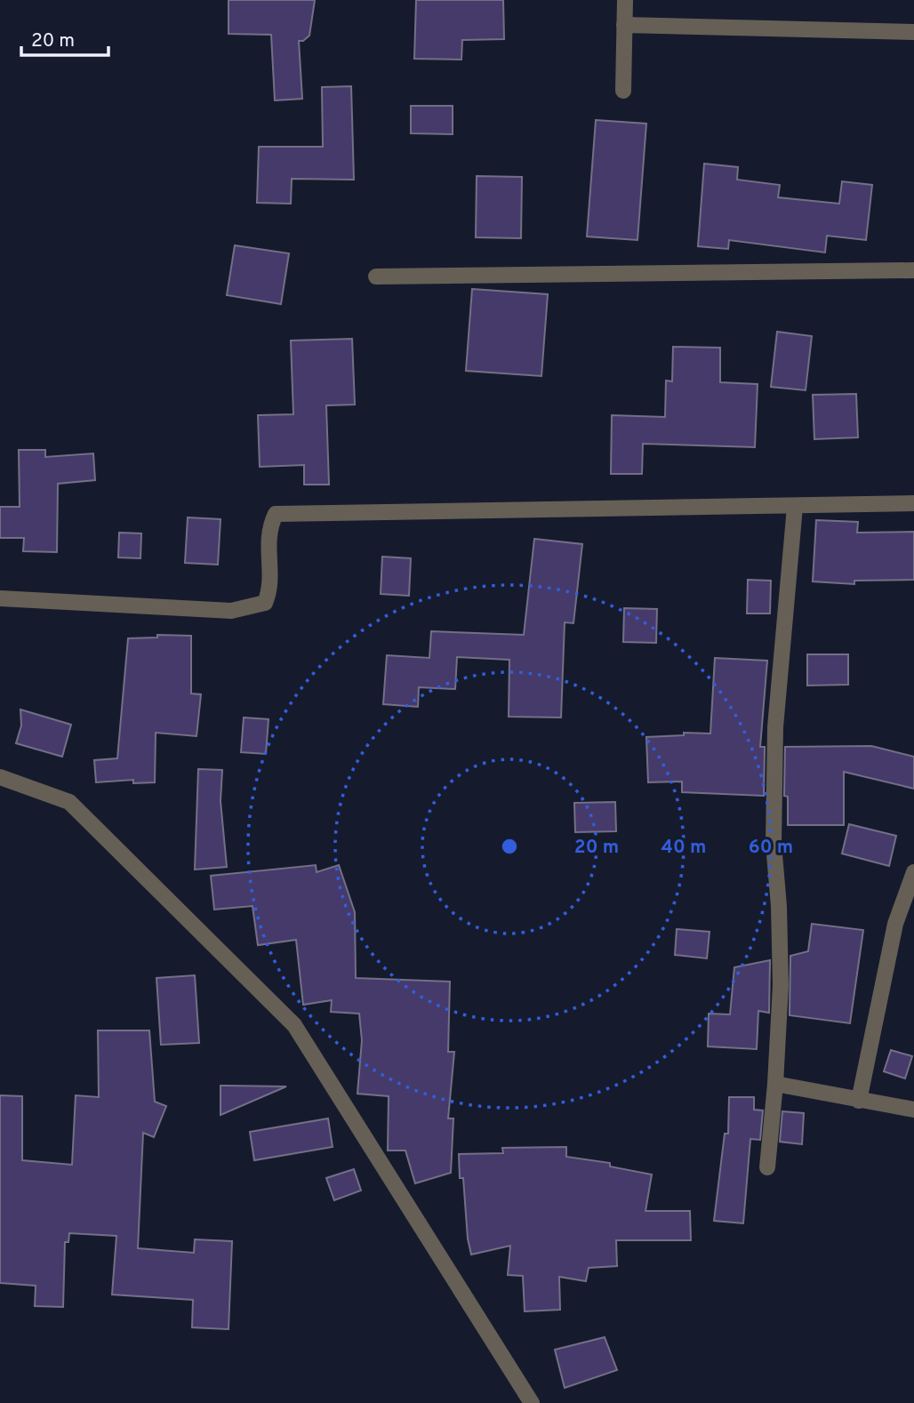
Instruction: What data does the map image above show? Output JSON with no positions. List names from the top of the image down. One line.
{"scale_bar":"20 m","rings":["20 m","40 m","60 m"]}
